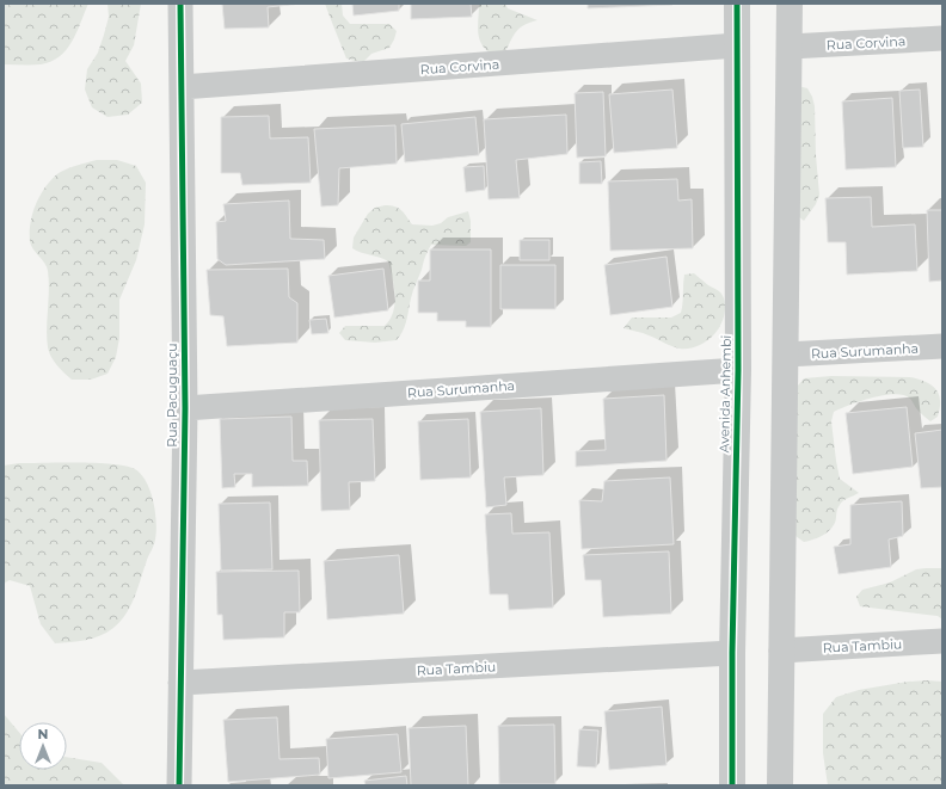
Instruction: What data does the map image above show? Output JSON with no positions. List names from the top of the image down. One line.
{"streets":{"street":["Rua Corvina","Rua Surumanha","Avenida Anhembi","Rua Pacuguaçu","Rua Tambiu"]},"crossings":[["Rua Corvina","Avenida Anhembi"],["Rua Corvina","Rua Pacuguaçu"],["Rua Surumanha","Avenida Anhembi"],["Rua Surumanha","Rua Pacuguaçu"],["Avenida Anhembi","Rua Tambiu"],["Rua Pacuguaçu","Rua Tambiu"]],"north":"top"}
